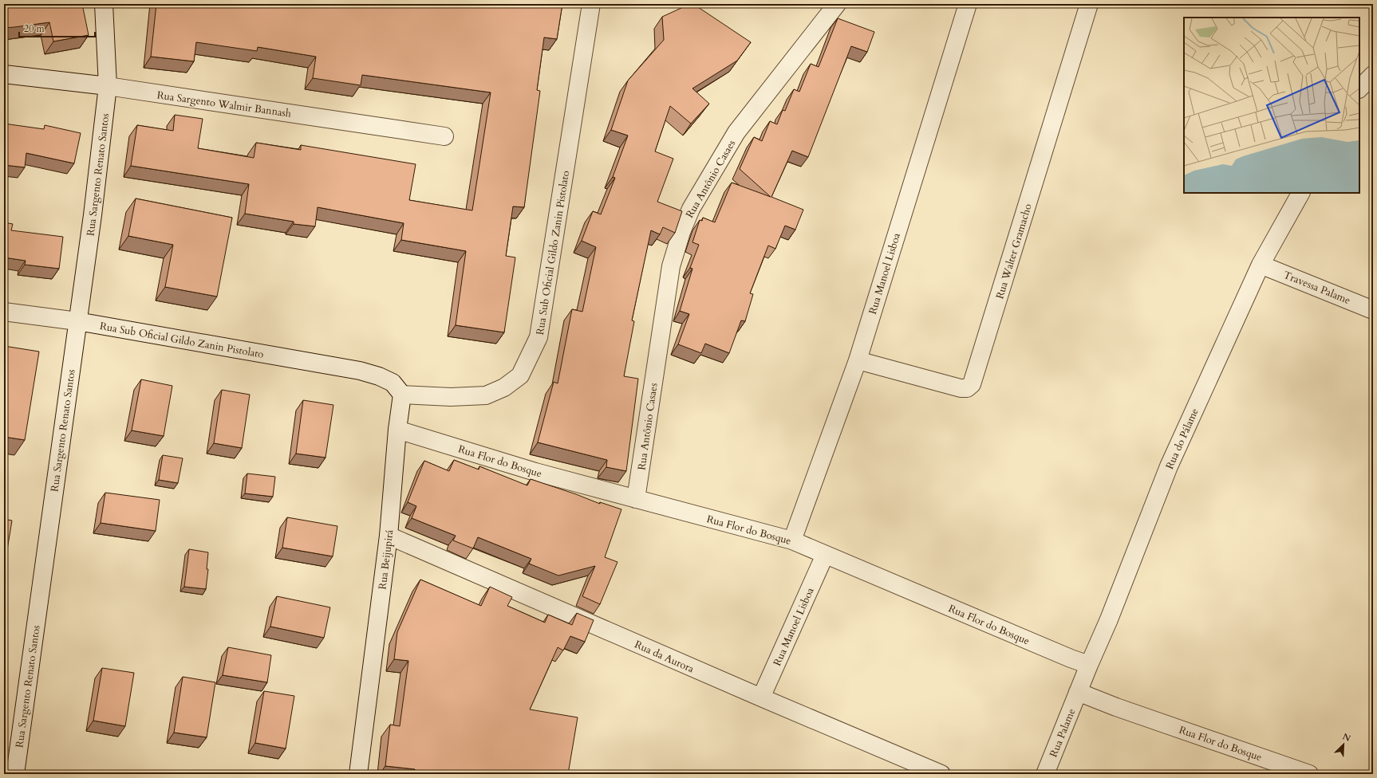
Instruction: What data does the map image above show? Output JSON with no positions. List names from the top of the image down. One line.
{"streets":{"street":["Rua Sargento Walmir Bannash","Rua Sargento Renato Santos","Rua Antônio Casaes","Rua Walter Gramacho","Rua Sub Oficial Gildo Zanin Pistolato","Rua Manoel Lisboa","Travessa Palame","Rua do Pálame","Rua Flor do Bosque","Rua Beijupirá","Rua da Aurora","Rua Palame"]},"crossings":[["Rua Sargento Walmir Bannash","Rua Sargento Renato Santos"],["Rua Sargento Renato Santos","Rua Sub Oficial Gildo Zanin Pistolato"],["Rua Antônio Casaes","Rua Flor do Bosque"],["Rua Walter Gramacho","Rua Manoel Lisboa"],["Rua Sub Oficial Gildo Zanin Pistolato","Rua Beijupirá"],["Rua Manoel Lisboa","Rua Flor do Bosque"],["Rua Manoel Lisboa","Rua da Aurora"],["Travessa Palame","Rua do Pálame"],["Rua do Pálame","Rua Flor do Bosque"],["Rua do Pálame","Rua Palame"],["Rua Flor do Bosque","Rua Beijupirá"],["Rua Flor do Bosque","Rua Palame"],["Rua Beijupirá","Rua da Aurora"]],"scale_bar":"20 m","north":"top right"}
